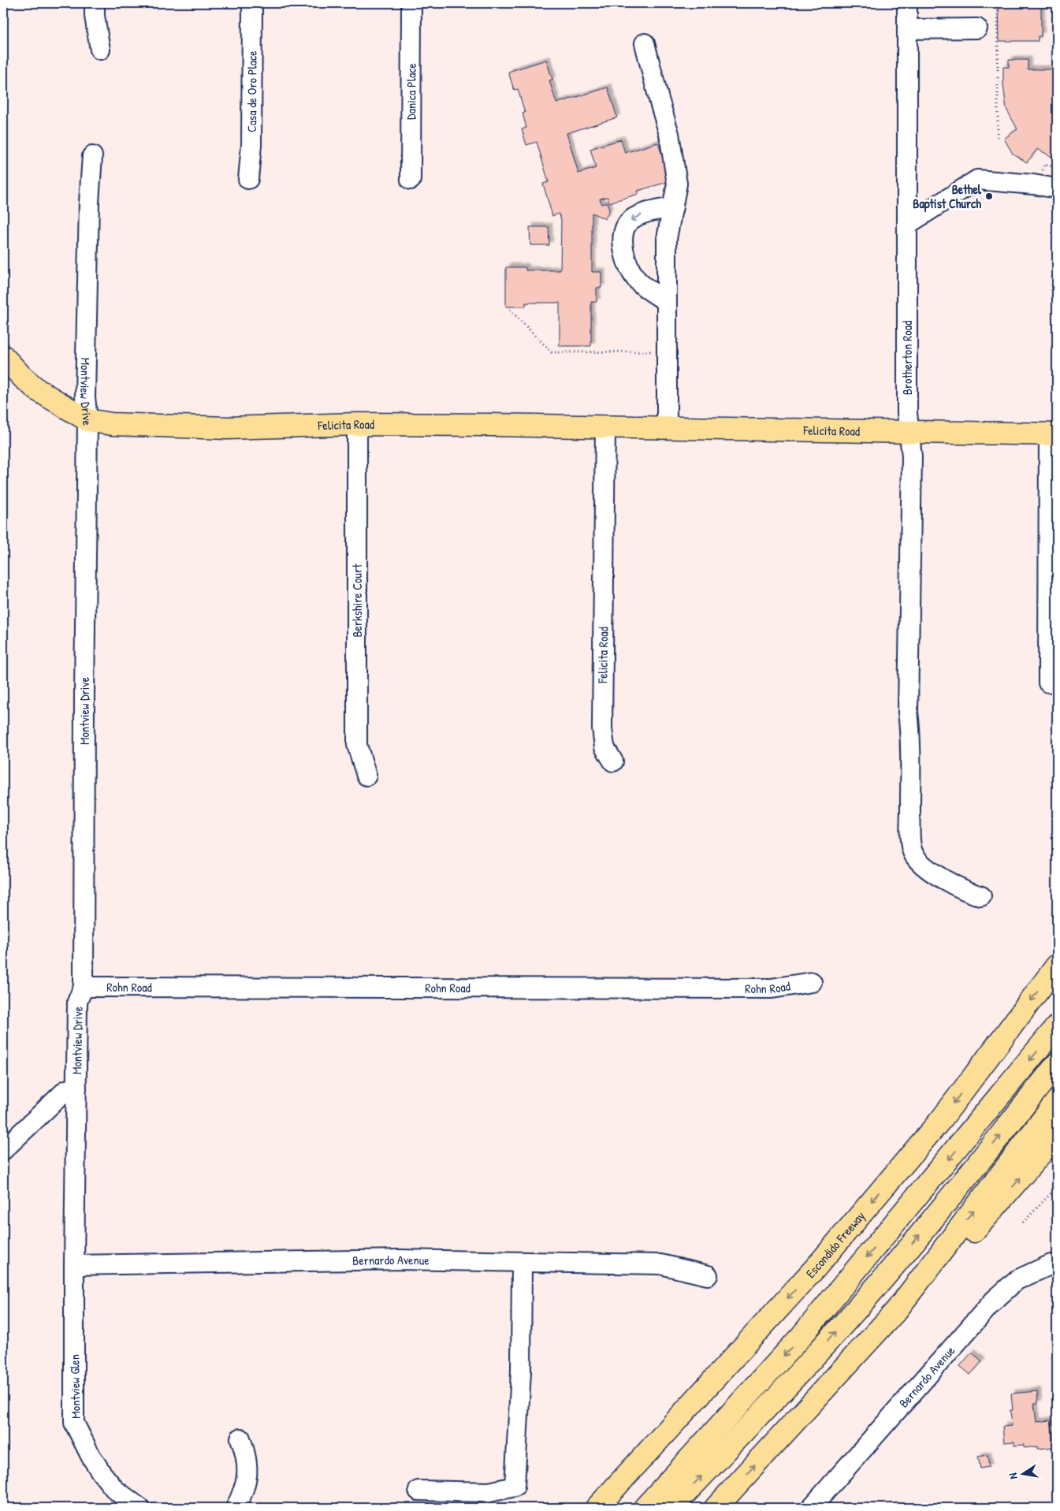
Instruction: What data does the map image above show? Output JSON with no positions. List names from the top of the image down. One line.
{"streets":{"main road":["Felicita Road","Escondido Freeway"],"street":["Casa de Oro Place","Danica Place","Brotherton Road","Montview Drive","Berkshire Court","Rohn Road","Bernardo Avenue","Montview Glen"]},"crossings":[["Brotherton Road","Felicita Road"],["Montview Drive","Felicita Road"],["Montview Drive","Rohn Road"],["Montview Drive","Bernardo Avenue"],["Montview Drive","Montview Glen"],["Felicita Road","Berkshire Court"],["Bernardo Avenue","Montview Glen"]],"places":["Bethel Baptist Church"],"north":"left"}
